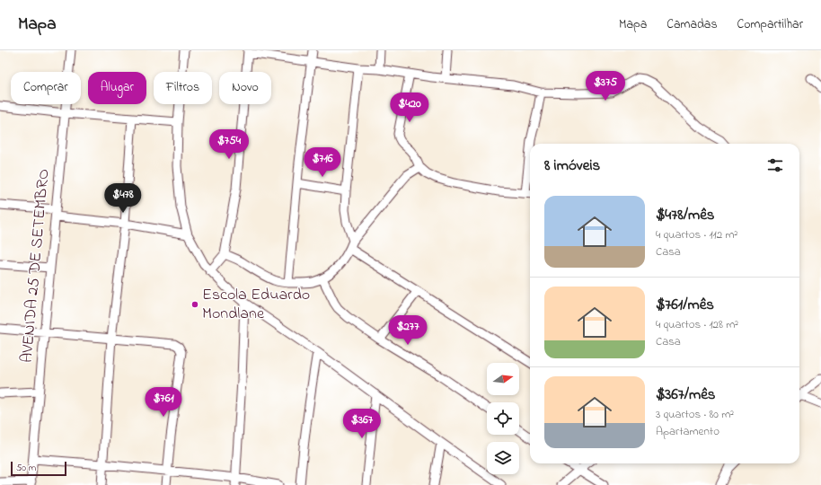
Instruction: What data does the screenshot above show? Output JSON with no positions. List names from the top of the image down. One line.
{"streets":{"street":["AVENIDA 25 DE SETEMBRO"]},"places":["Escola Eduardo Mondlane"],"scale_bar":"50 m","north":"right","page":{"header":"Mapa","nav":["Mapa","Camadas","Compartilhar"],"price":["$375","$420","$754","$716","$478","$277","$761","$367"],"chip":["Comprar","Alugar","Filtros","Novo"],"heading":"8 imóveis","list":[{"name":"$478/mês","note":"4 quartos · 112 m² · Casa"},{"name":"$761/mês","note":"4 quartos · 128 m² · Casa"},{"name":"$367/mês","note":"3 quartos · 80 m² · Apartamento"}],"scale":"50 m"}}
